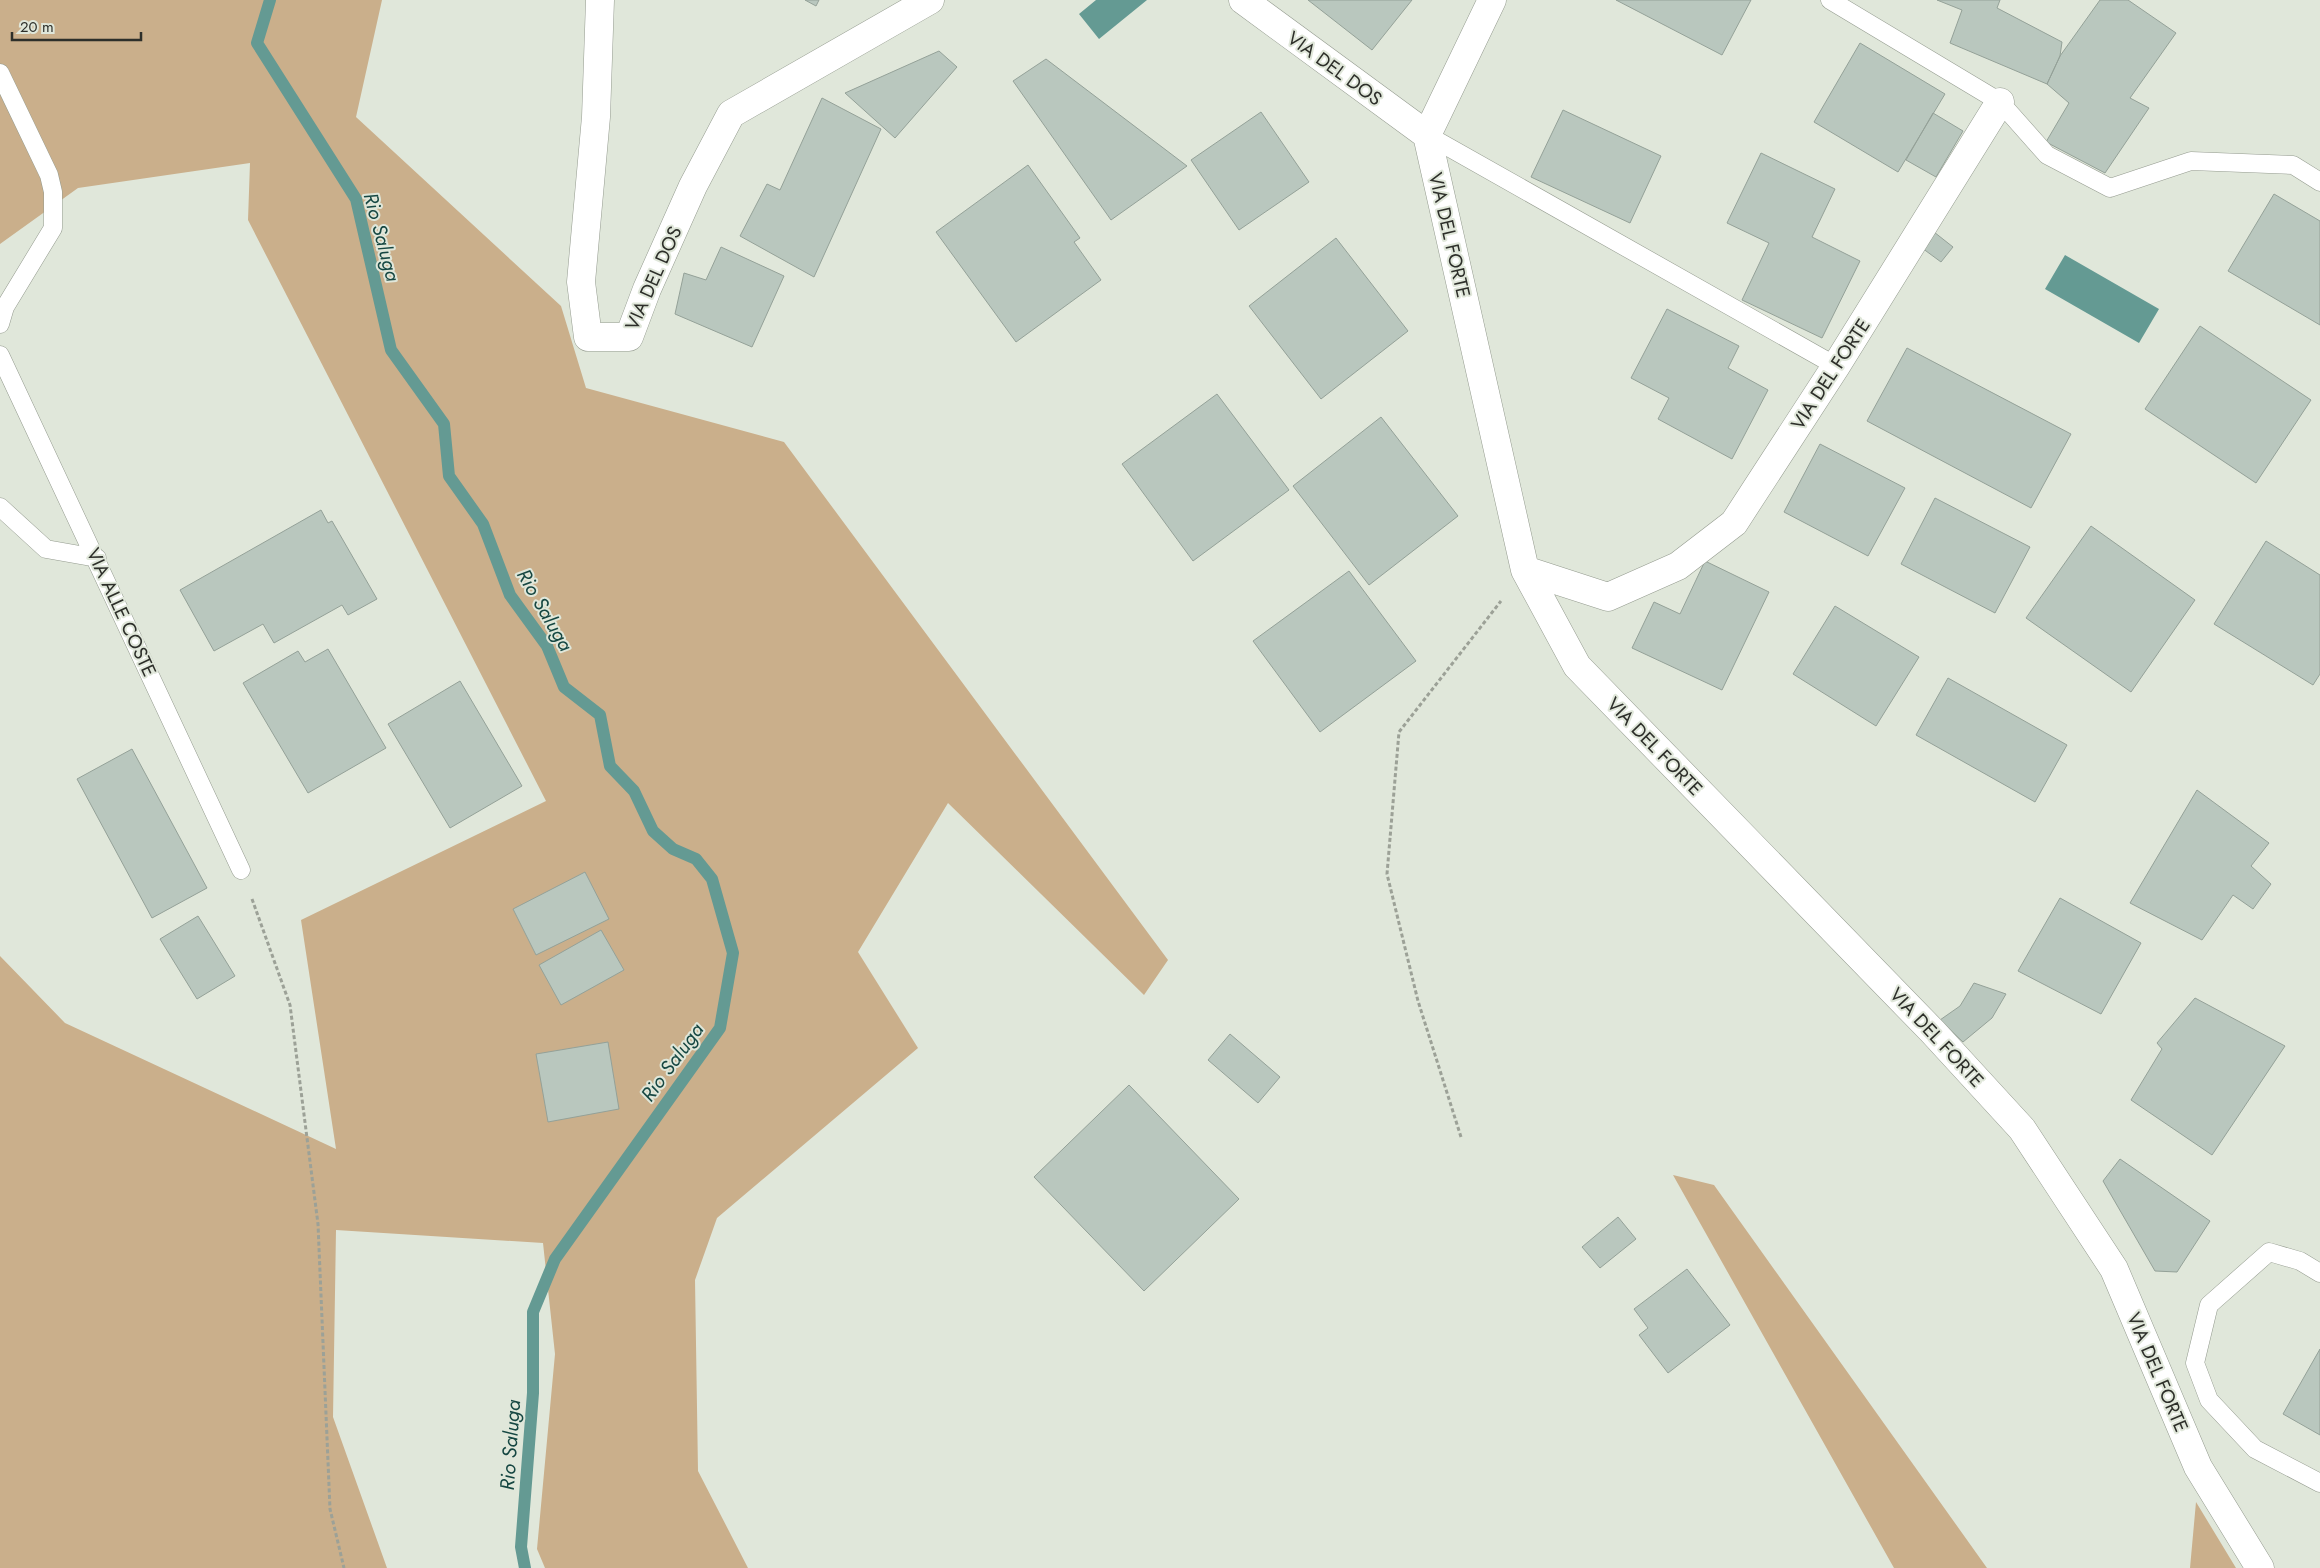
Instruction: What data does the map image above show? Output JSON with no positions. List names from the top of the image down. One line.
{"streets":{"street":["VIA DEL DOS","VIA DEL FORTE"],"lane":["VIA ALLE COSTE"]},"crossings":[["VIA DEL DOS","VIA DEL FORTE"]],"water":["Rio Saluga"],"scale_bar":"20 m"}
